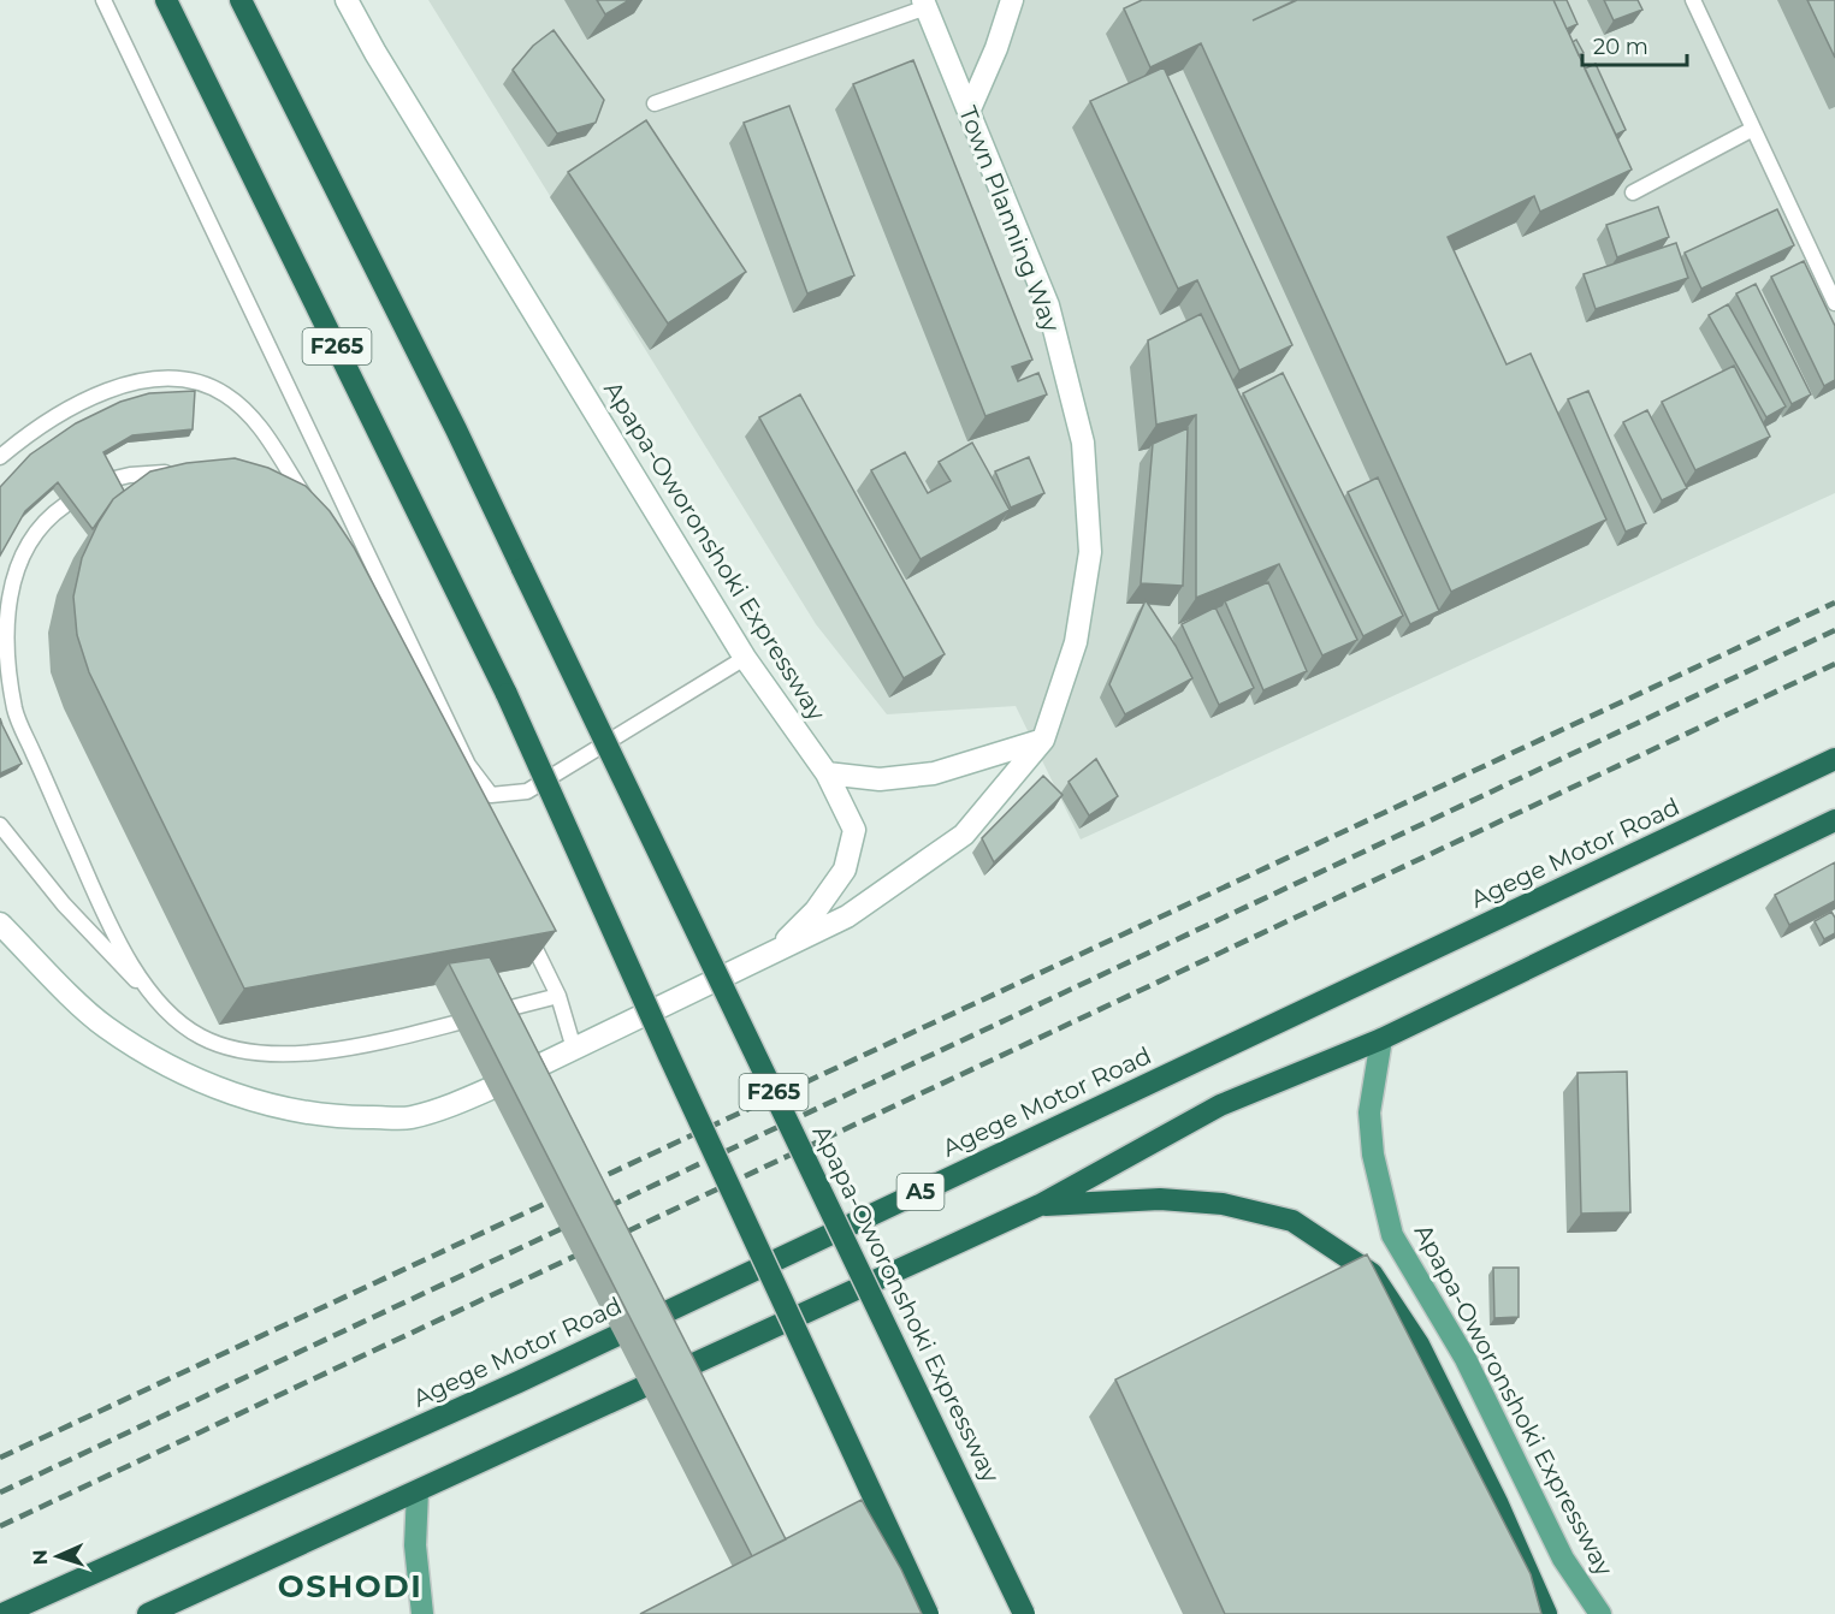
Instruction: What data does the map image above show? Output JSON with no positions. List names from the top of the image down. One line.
{"streets":{"highway":["F265","Apapa-Oworonshoki Expressway","Agege Motor Road","A5"],"main road":["Town Planning Way"]},"crossings":[["Apapa-Oworonshoki Expressway","A5"]],"districts":["OSHODI"],"scale_bar":"20 m","north":"left"}
